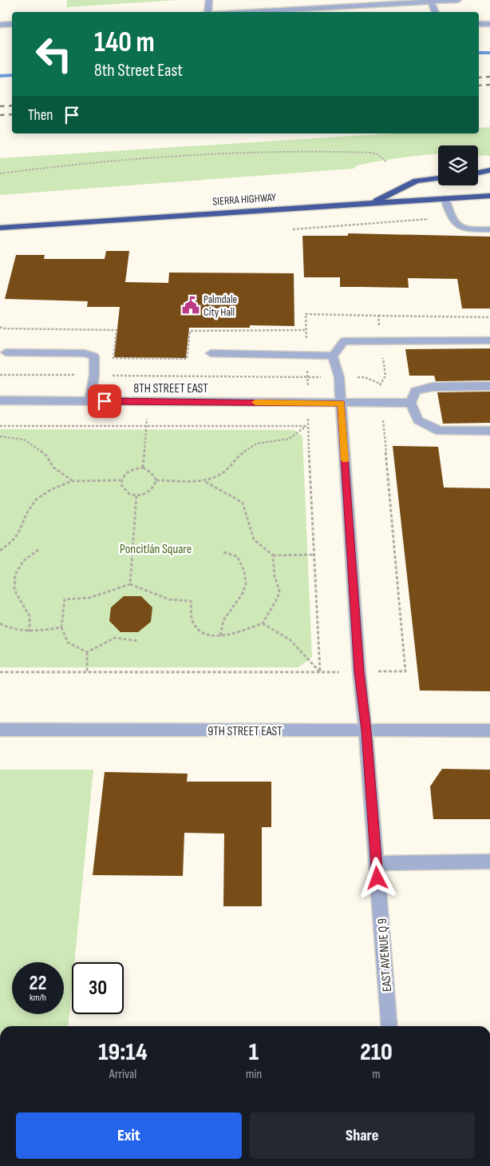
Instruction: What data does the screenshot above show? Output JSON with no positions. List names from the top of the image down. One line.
{"streets":{"highway":["SIERRA HIGHWAY"],"street":["8TH STREET EAST","9TH STREET EAST","EAST AVENUE Q 9"]},"crossings":[["8TH STREET EAST","EAST AVENUE Q 9"],["9TH STREET EAST","EAST AVENUE Q 9"]],"parks":["Poncitlán Square"],"places":{"public building":["Palmdale City Hall"]},"page":{"turn":["140 m","8th Street East"],"then":"Then","speed":"22 km/h","limit":"30","eta":["19:14","Arrival","1","min","210","m"],"buttons":["Exit","Share"]}}
